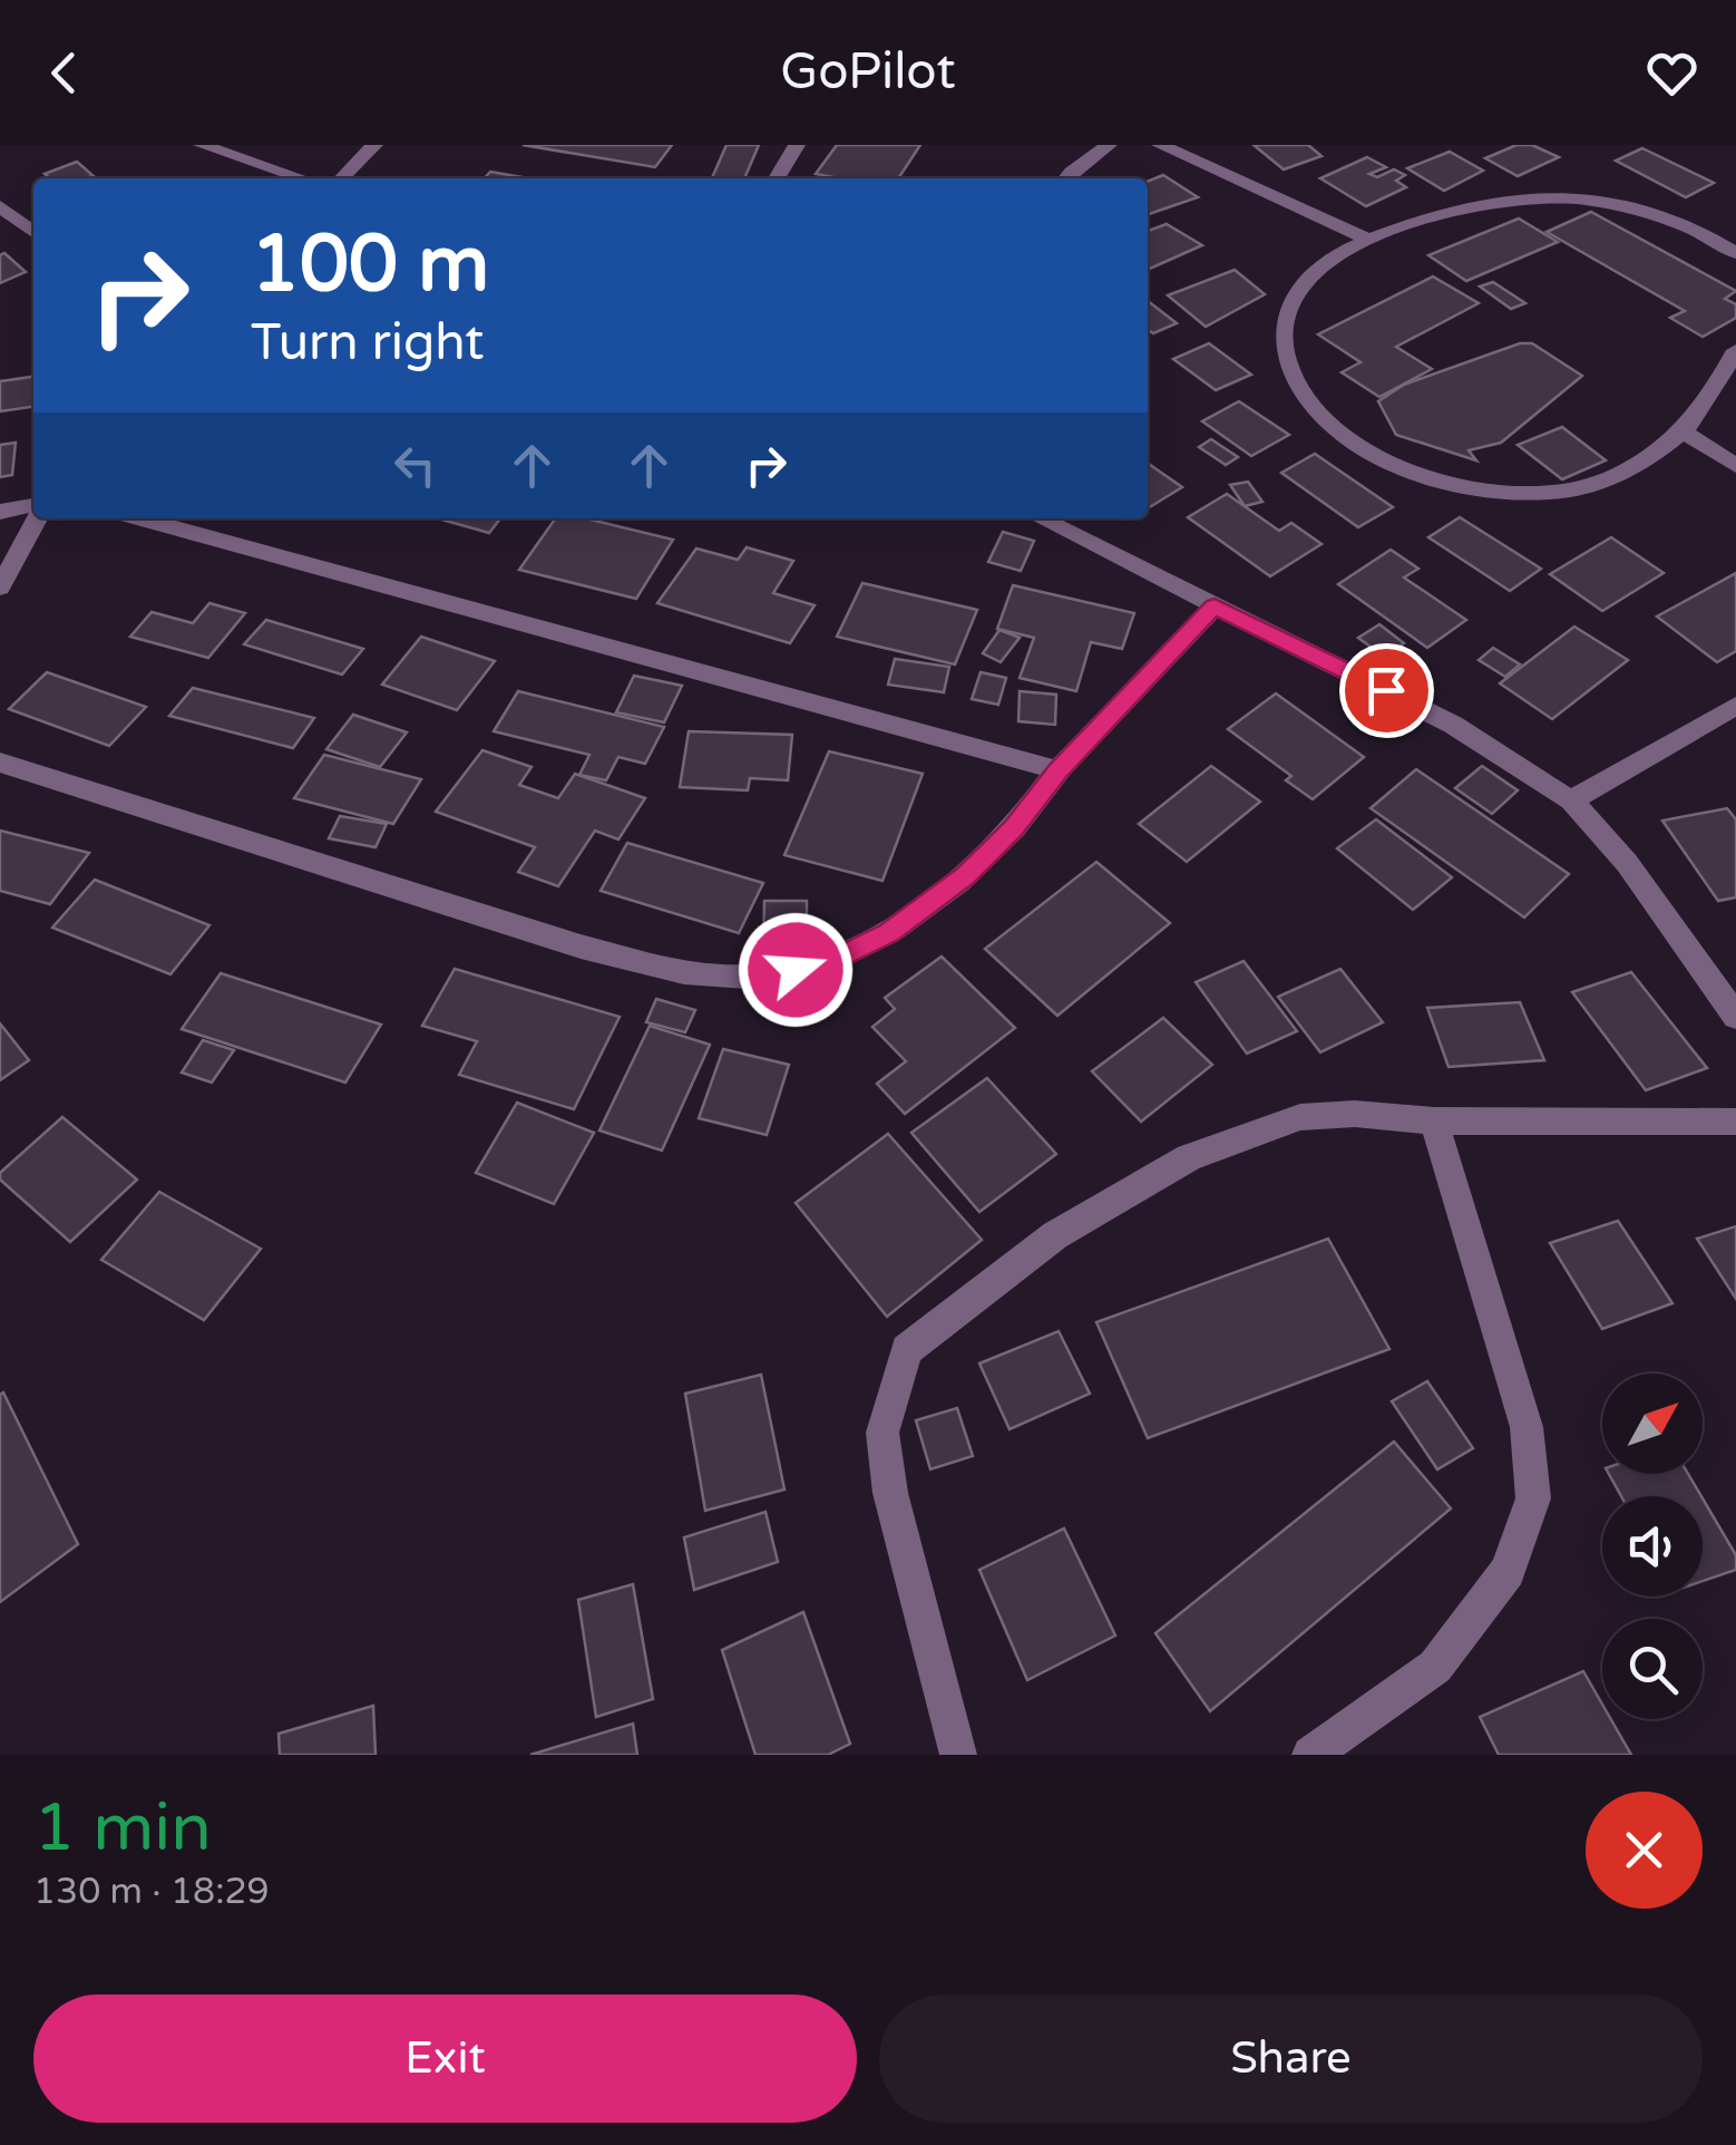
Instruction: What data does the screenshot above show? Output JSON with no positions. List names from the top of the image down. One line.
{"north":"top right","page":{"header":"GoPilot","turn":["100 m","Turn right"],"heading":["1 min","130 m · 18:29"],"buttons":["Exit","Share"]}}
